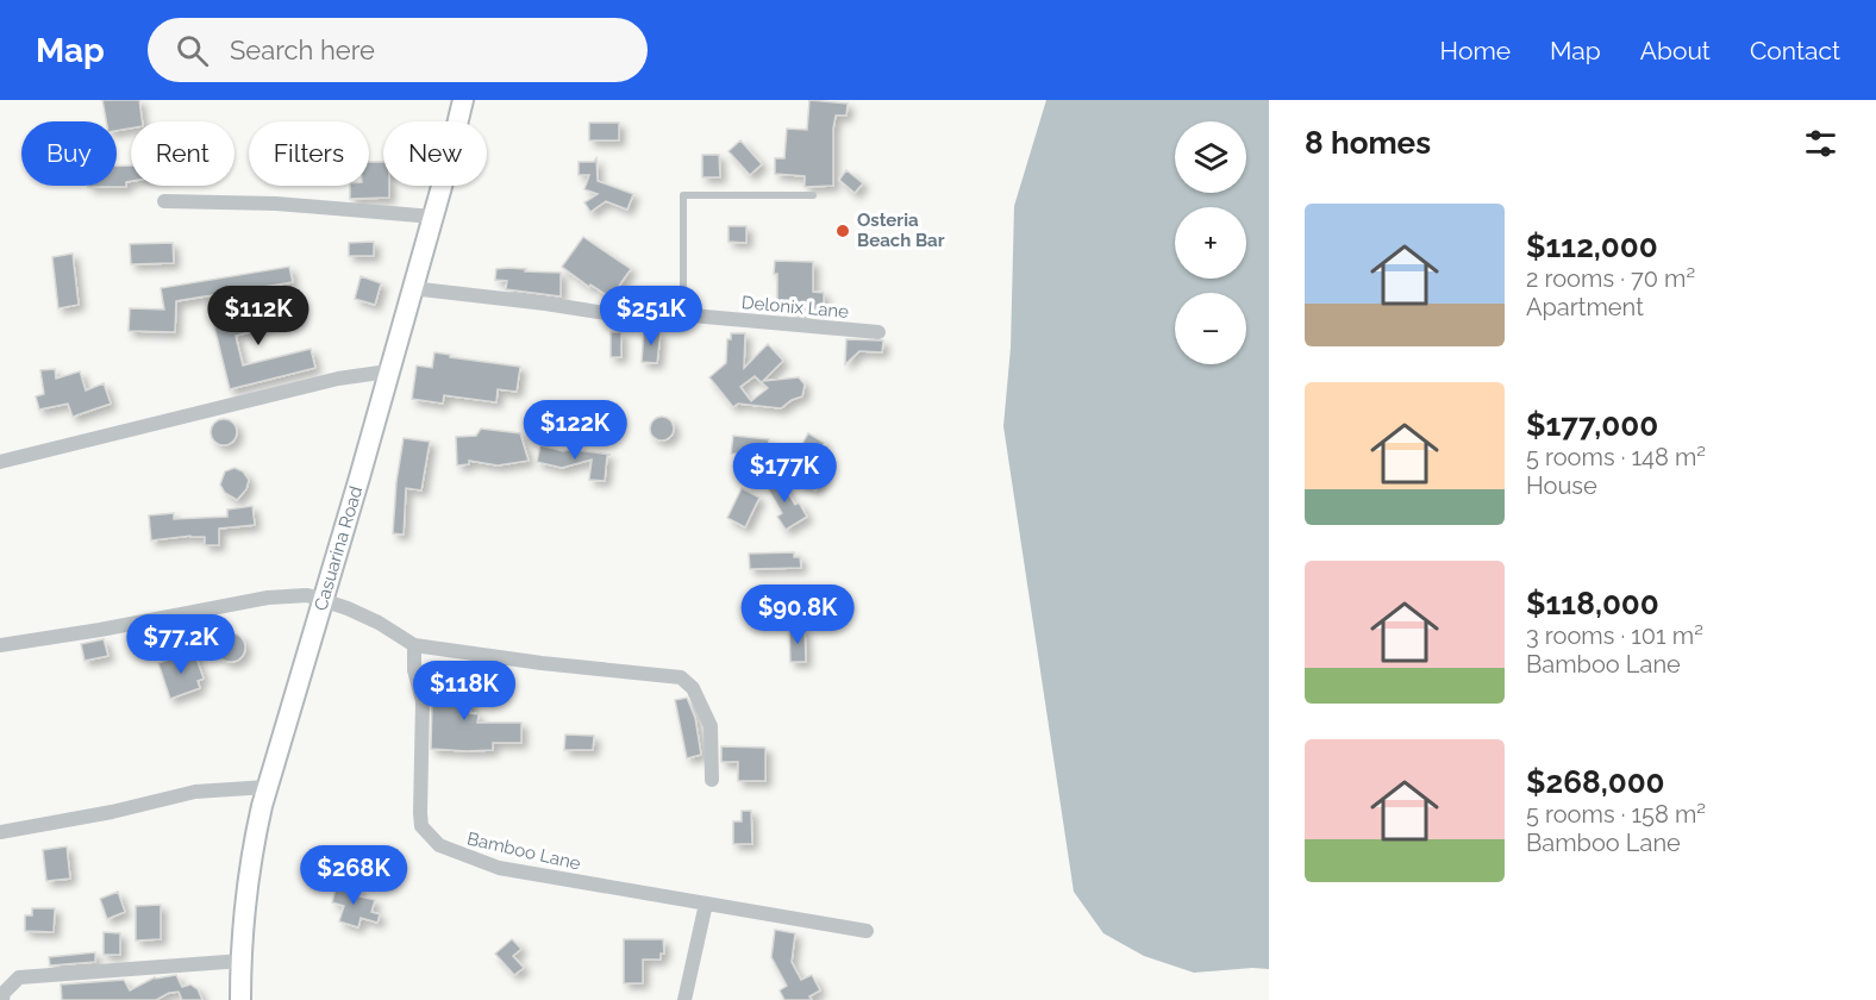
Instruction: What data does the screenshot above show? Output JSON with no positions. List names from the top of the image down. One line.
{"streets":{"street":["Delonix Lane","Casuarina Road","Bamboo Lane"]},"crossings":[["Delonix Lane","Casuarina Road"]],"places":["Osteria Beach Bar"],"page":{"header":"Map","search":"Search here","nav":["Home","Map","About","Contact"],"heading":"8 homes","map_buttons":["+","−"],"chip":["Buy","Rent","Filters","New"],"list":[{"name":"$112,000","note":"2 rooms · 70 m² · Apartment"},{"name":"$177,000","note":"5 rooms · 148 m² · House"},{"name":"$118,000","note":"3 rooms · 101 m² · Bamboo Lane"},{"name":"$268,000","note":"5 rooms · 158 m² · Bamboo Lane"}],"price":["$112K","$251K","$122K","$177K","$90.8K","$77.2K","$118K","$268K"]}}
